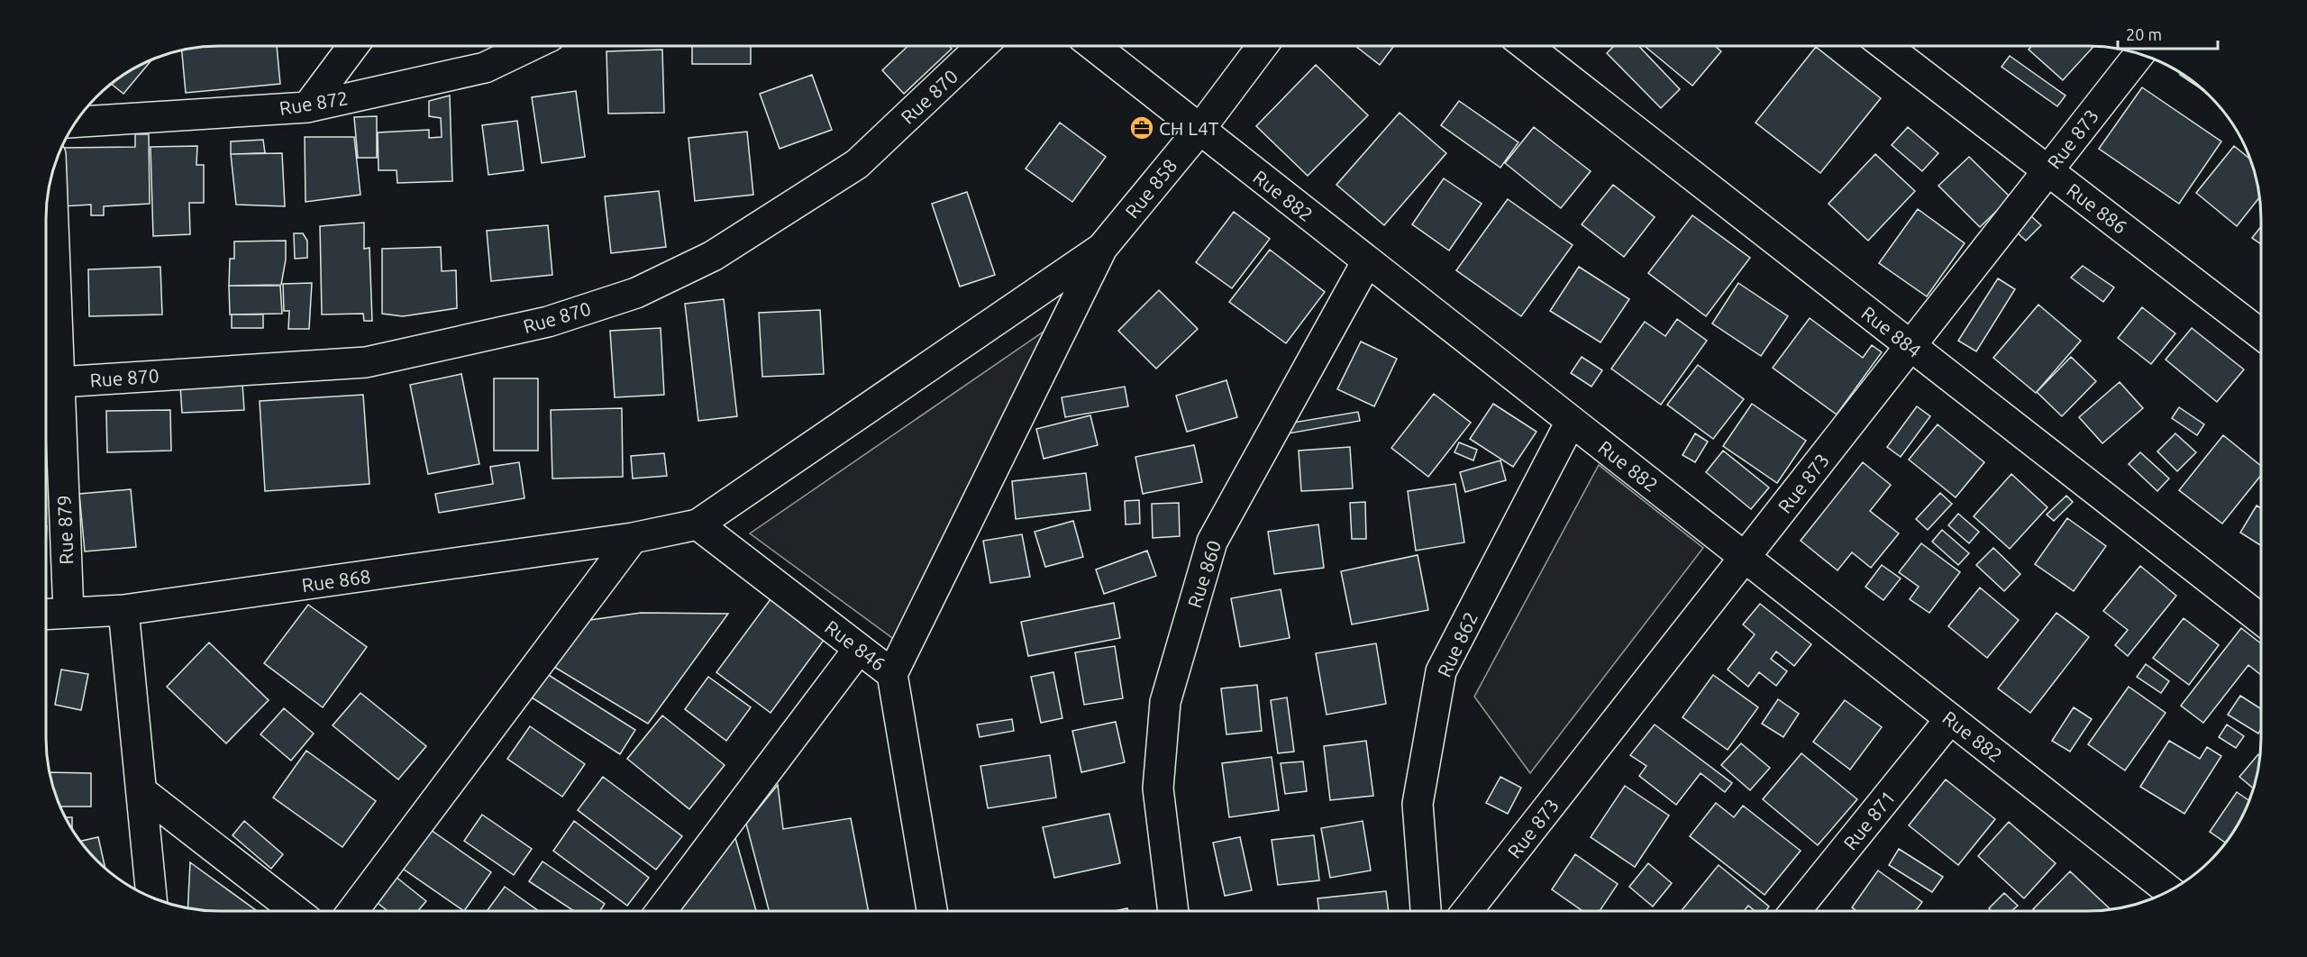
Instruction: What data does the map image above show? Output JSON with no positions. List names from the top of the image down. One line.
{"streets":{"street":["Rue 870","Rue 872","Rue 873","Rue 858","Rue 882","Rue 886","Rue 884","Rue 879","Rue 860","Rue 868","Rue 862","Rue 846","Rue 871"]},"crossings":[["Rue 870","Rue 879"],["Rue 873","Rue 882"],["Rue 873","Rue 886"],["Rue 873","Rue 884"],["Rue 858","Rue 882"],["Rue 882","Rue 860"],["Rue 882","Rue 862"],["Rue 882","Rue 871"],["Rue 879","Rue 868"]],"places":{"office":["CH L4T"]},"scale_bar":"20 m"}
